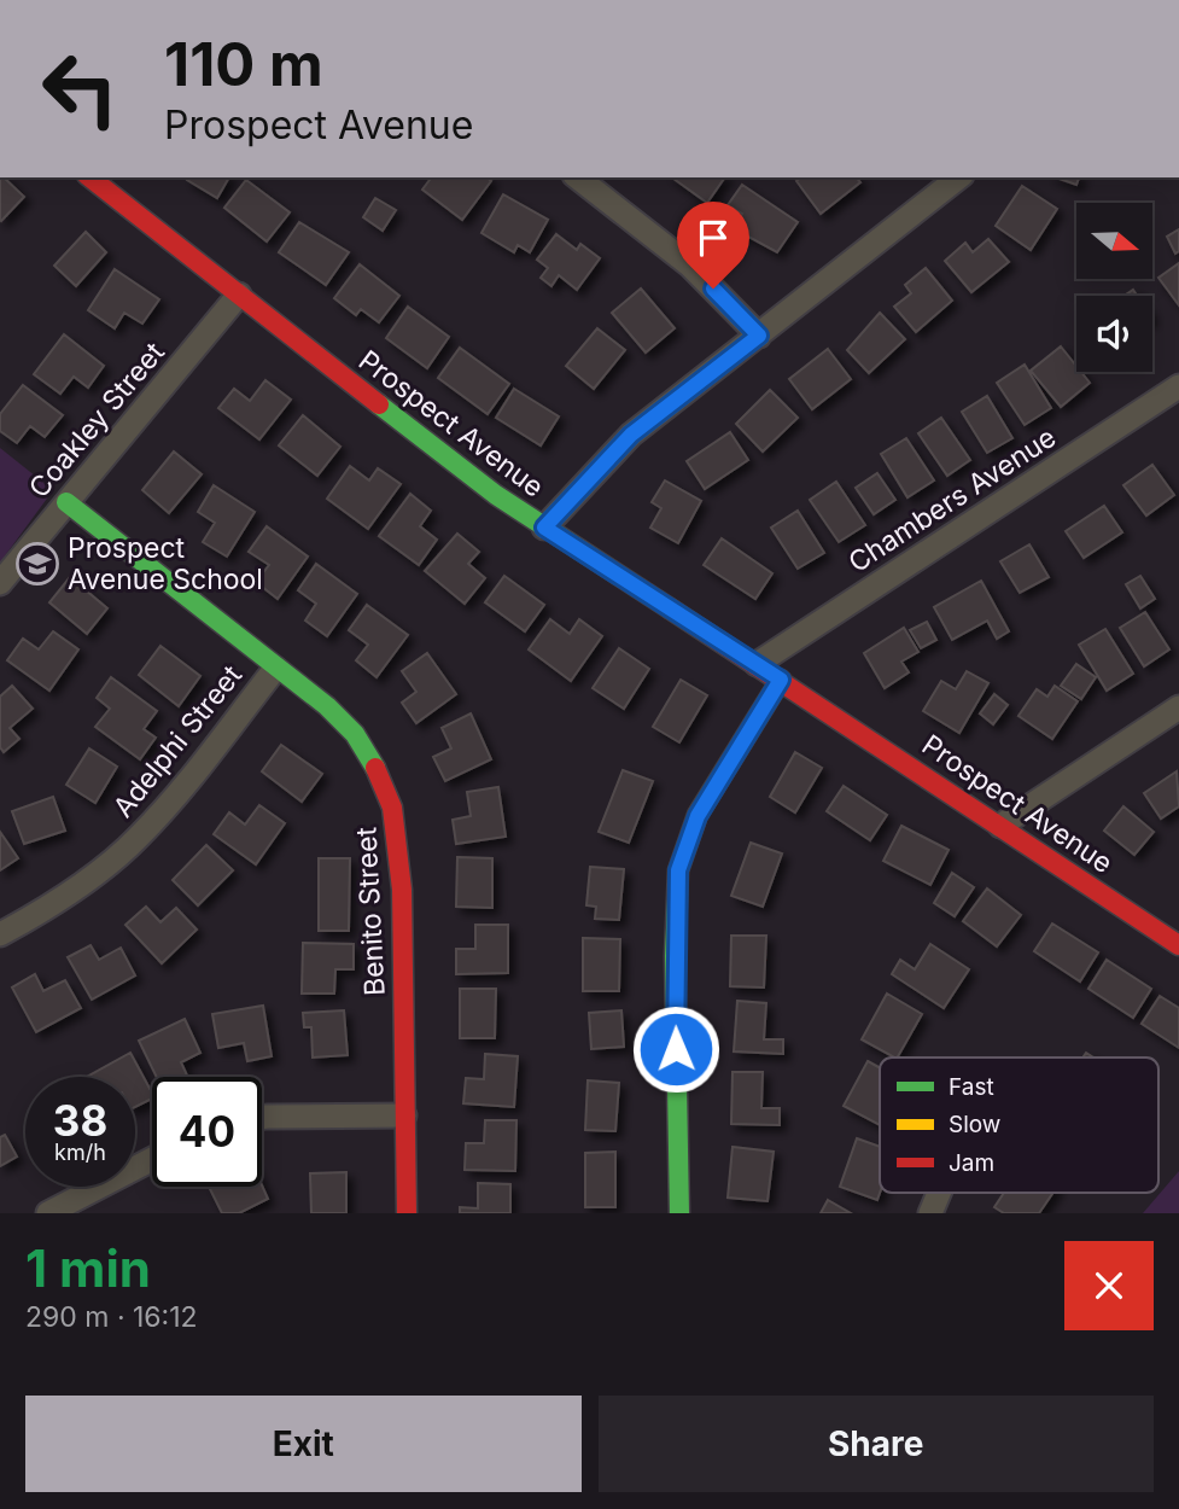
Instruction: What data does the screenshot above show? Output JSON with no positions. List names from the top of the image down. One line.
{"streets":{"street":["Coakley Street","Prospect Avenue","Chambers Avenue","Adelphi Street","Benito Street"]},"crossings":[["Coakley Street","Prospect Avenue"],["Coakley Street","Benito Street"],["Prospect Avenue","Chambers Avenue"],["Adelphi Street","Benito Street"]],"places":{"school or university":["Prospect Avenue School"]},"legend":["Fast","Slow","Jam"],"north":"right","page":{"turn":["110 m","Prospect Avenue"],"speed":"38 km/h","limit":"40","heading":["1 min","290 m · 16:12"],"buttons":["Exit","Share"]}}
